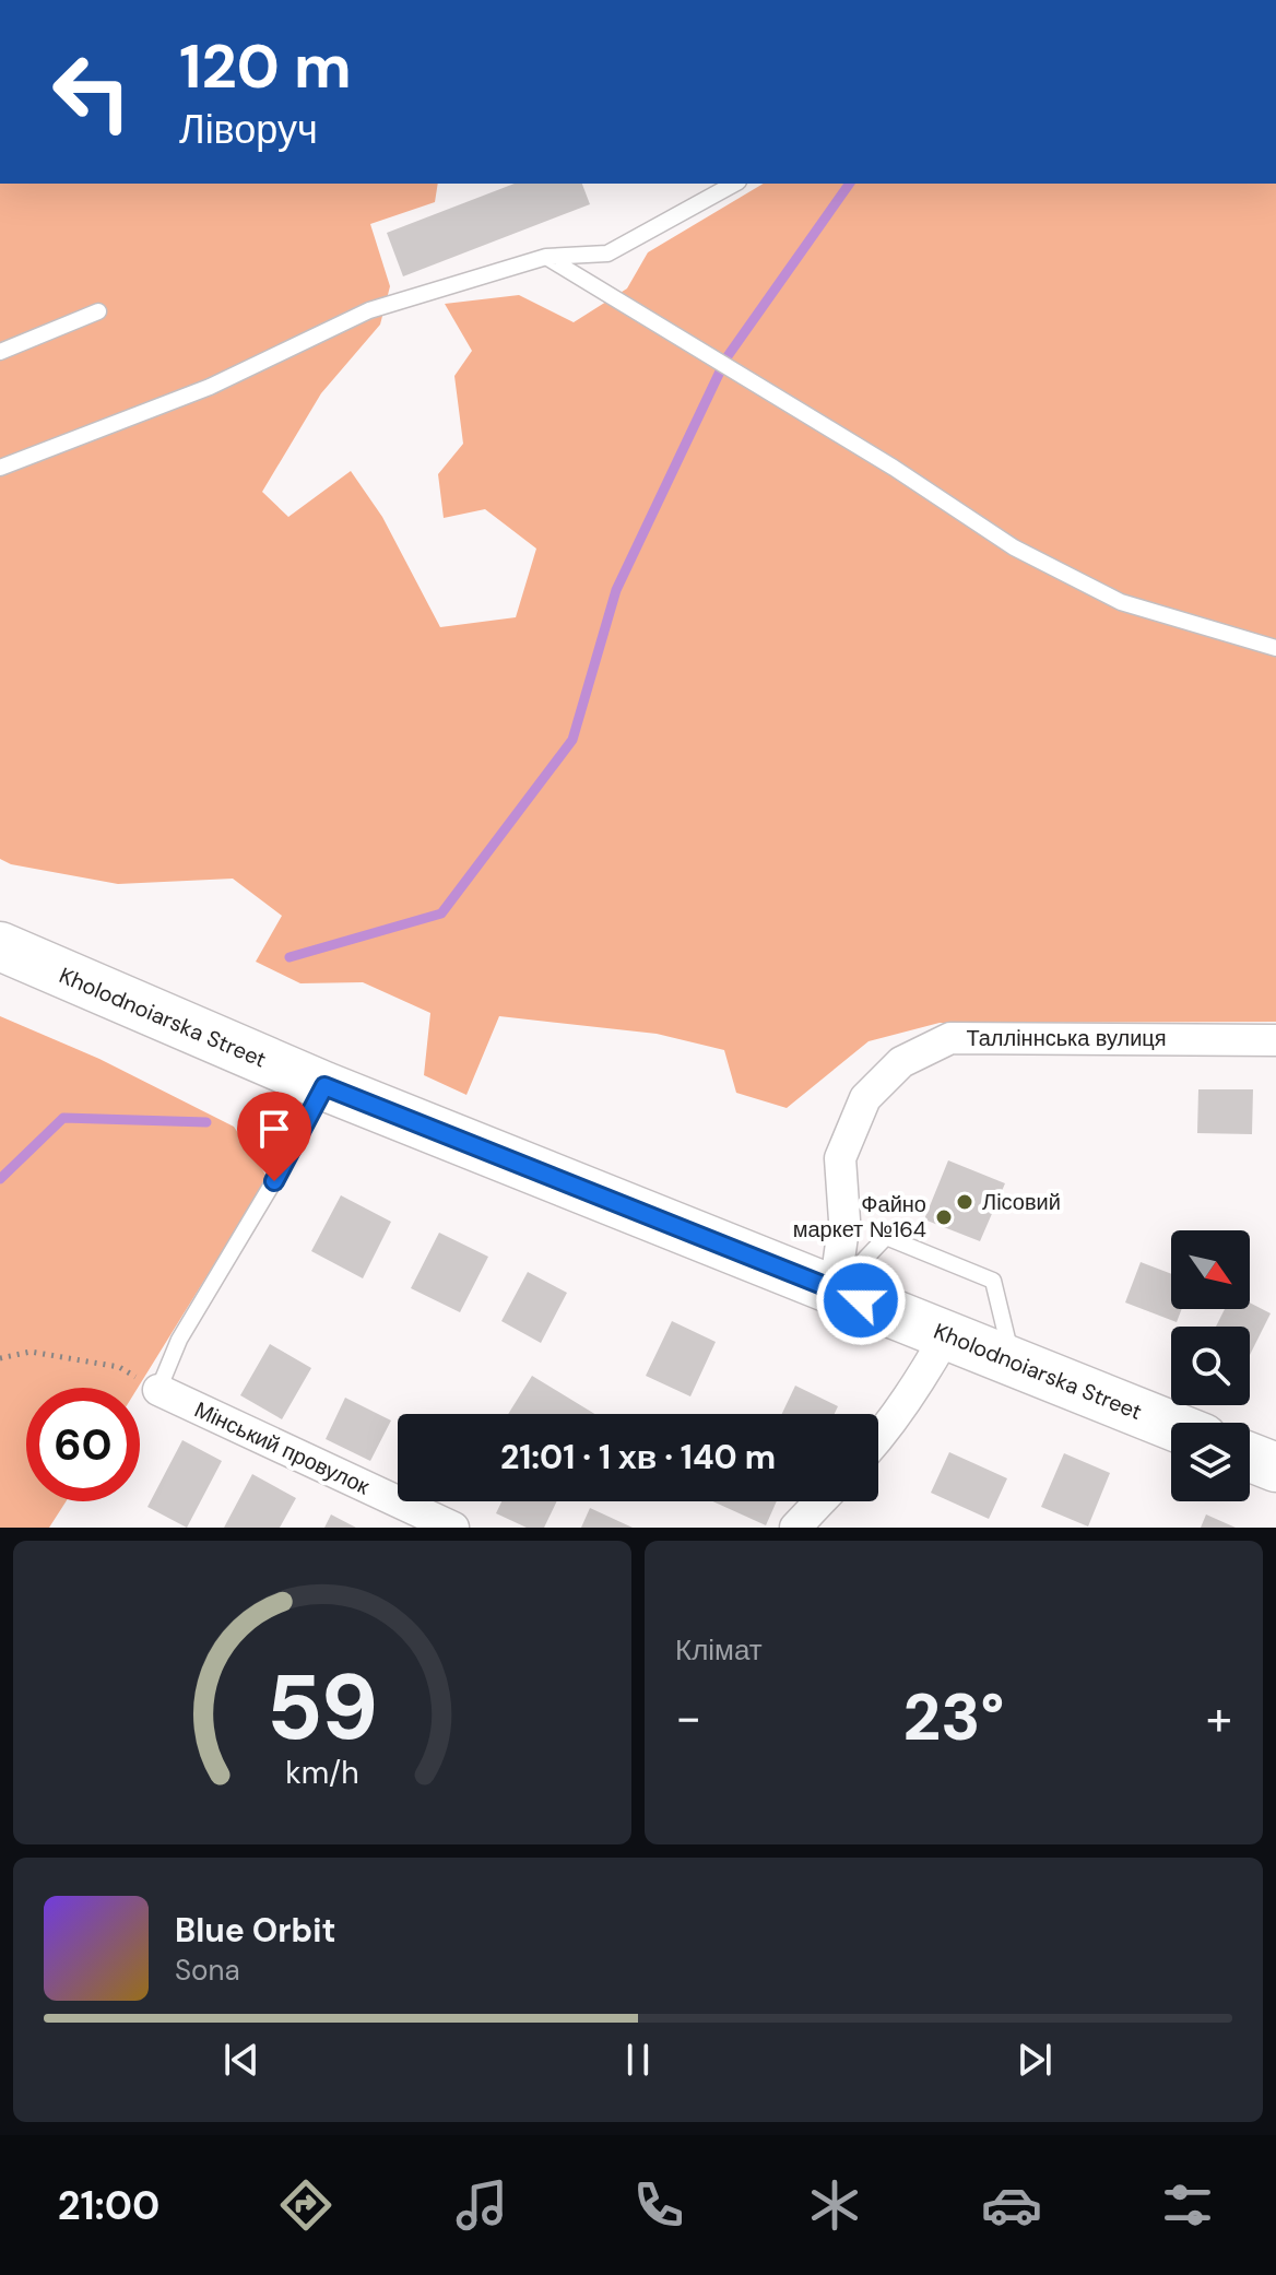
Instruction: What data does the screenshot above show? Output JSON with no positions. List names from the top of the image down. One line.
{"streets":{"main road":["Kholodnoiarska Street"],"street":["Талліннська вулиця","Мінський провулок"]},"crossings":[["Kholodnoiarska Street","Талліннська вулиця"]],"places":["Лісовий","Файно маркет №164"],"north":"bottom right","page":{"turn":["120 m","Ліворуч"],"limit":"60","trip":"21:01 · 1 хв · 140 m","tile":"Клімат","heat":["−","23°","+"],"song":["Blue Orbit","Sona"],"tabs":"21:00","gauge":["59","km/h"]}}
